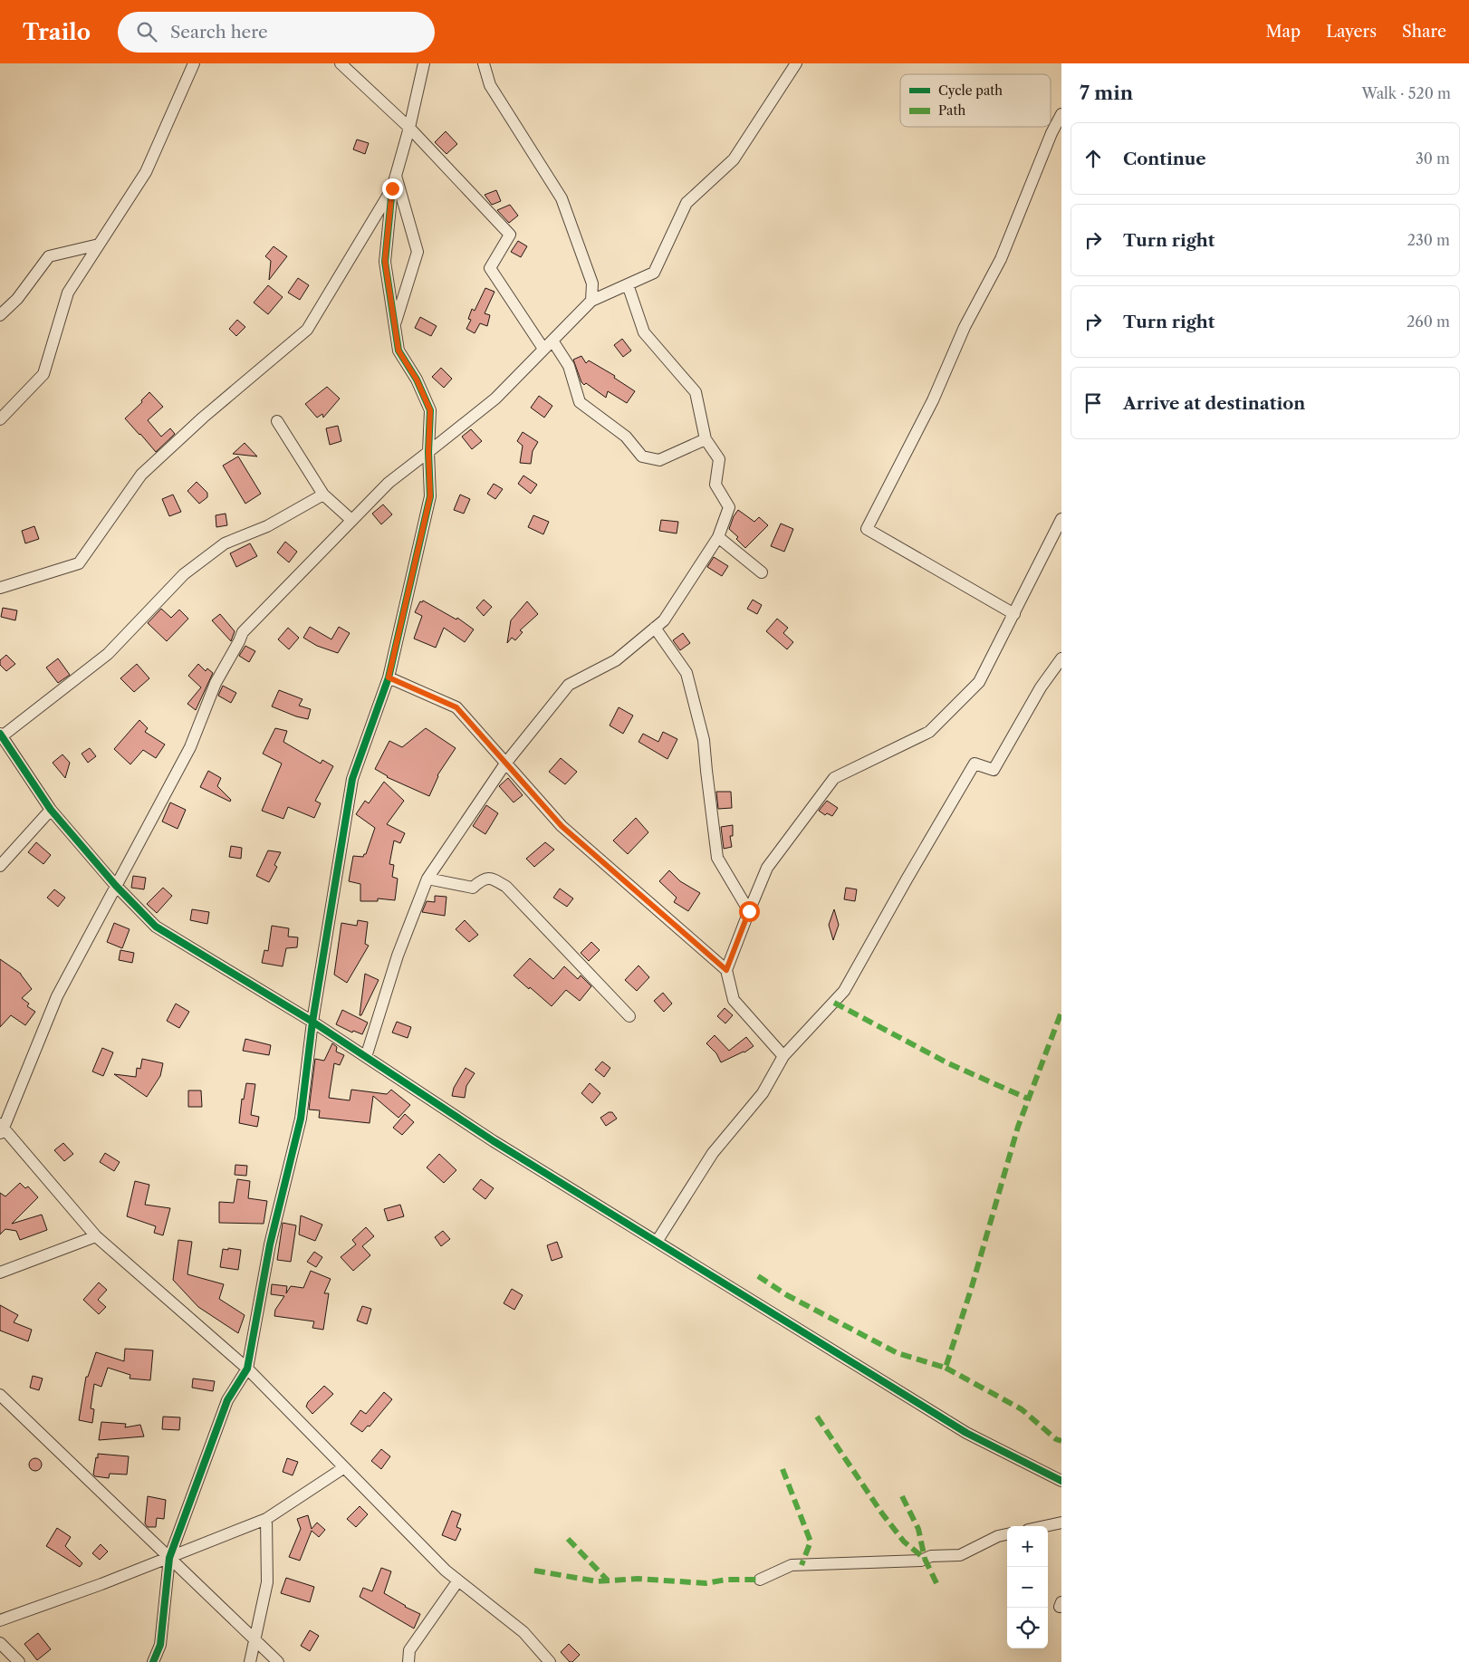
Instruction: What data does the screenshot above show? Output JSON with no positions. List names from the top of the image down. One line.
{"legend":["Cycle path","Path"],"page":{"header":"Trailo","search":"Search here","nav":["Map","Layers","Share"],"heading":["7 min","Walk · 520 m"],"list":[["Continue","30 m"],["Turn right","230 m"],["Turn right","260 m"],"Arrive at destination"],"map_buttons":["+","−"]}}
